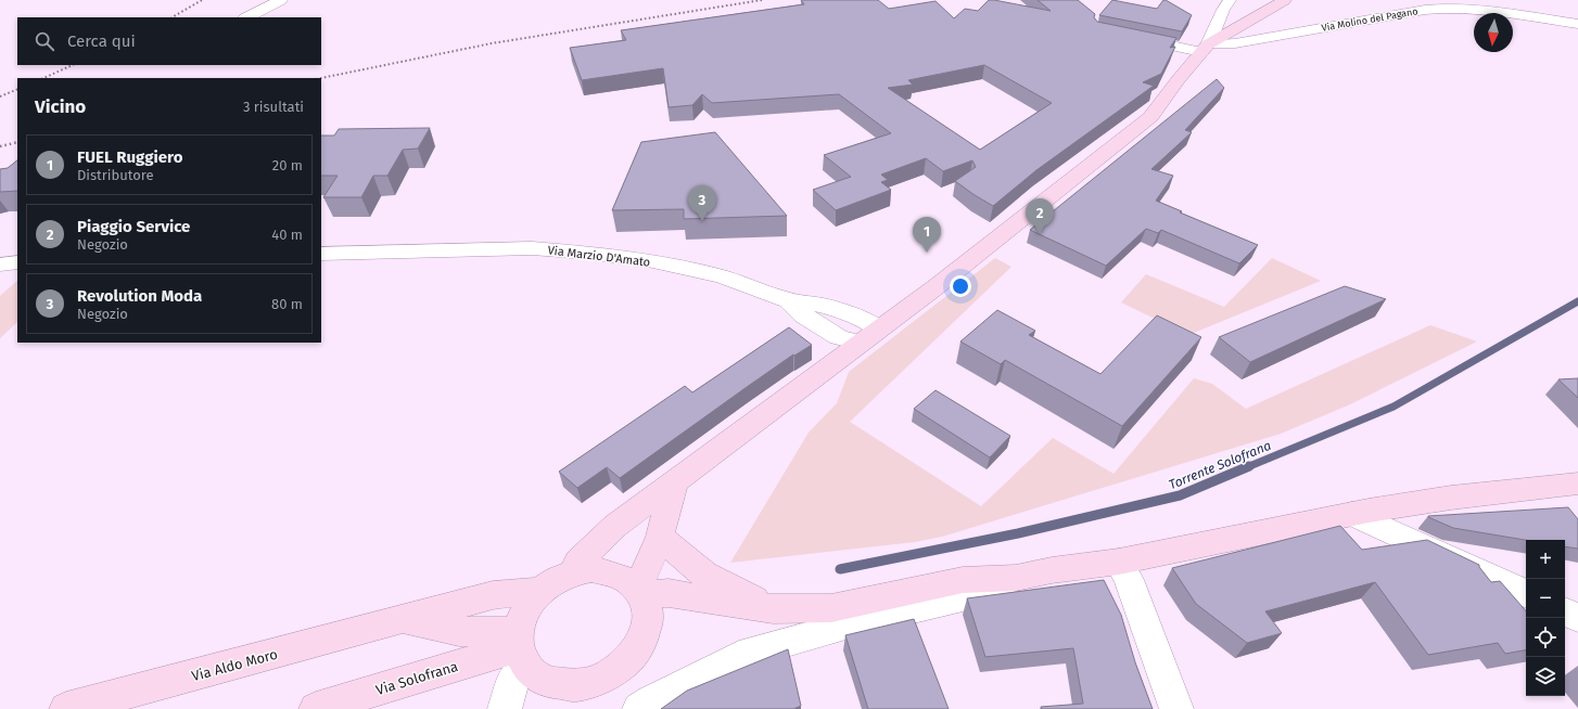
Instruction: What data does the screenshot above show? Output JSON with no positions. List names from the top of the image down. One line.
{"streets":{"main road":["Via Aldo Moro","Via Solofrana"],"street":["Via Molino del Pagano","Via Marzio D'Amato"]},"crossings":[["Via Aldo Moro","Via Solofrana"]],"water":["Torrente Solofrana"],"north":"bottom","page":{"search":"Cerca qui","heading":["Vicino","3 risultati"],"list":[{"mark":"1","name":"FUEL Ruggiero","note":"Distributore","value":"20 m"},{"mark":"2","name":"Piaggio Service","note":"Negozio","value":"40 m"},{"mark":"3","name":"Revolution Moda","note":"Negozio","value":"80 m"}],"pins":["3","2","1"],"map_buttons":["+","−"]}}
